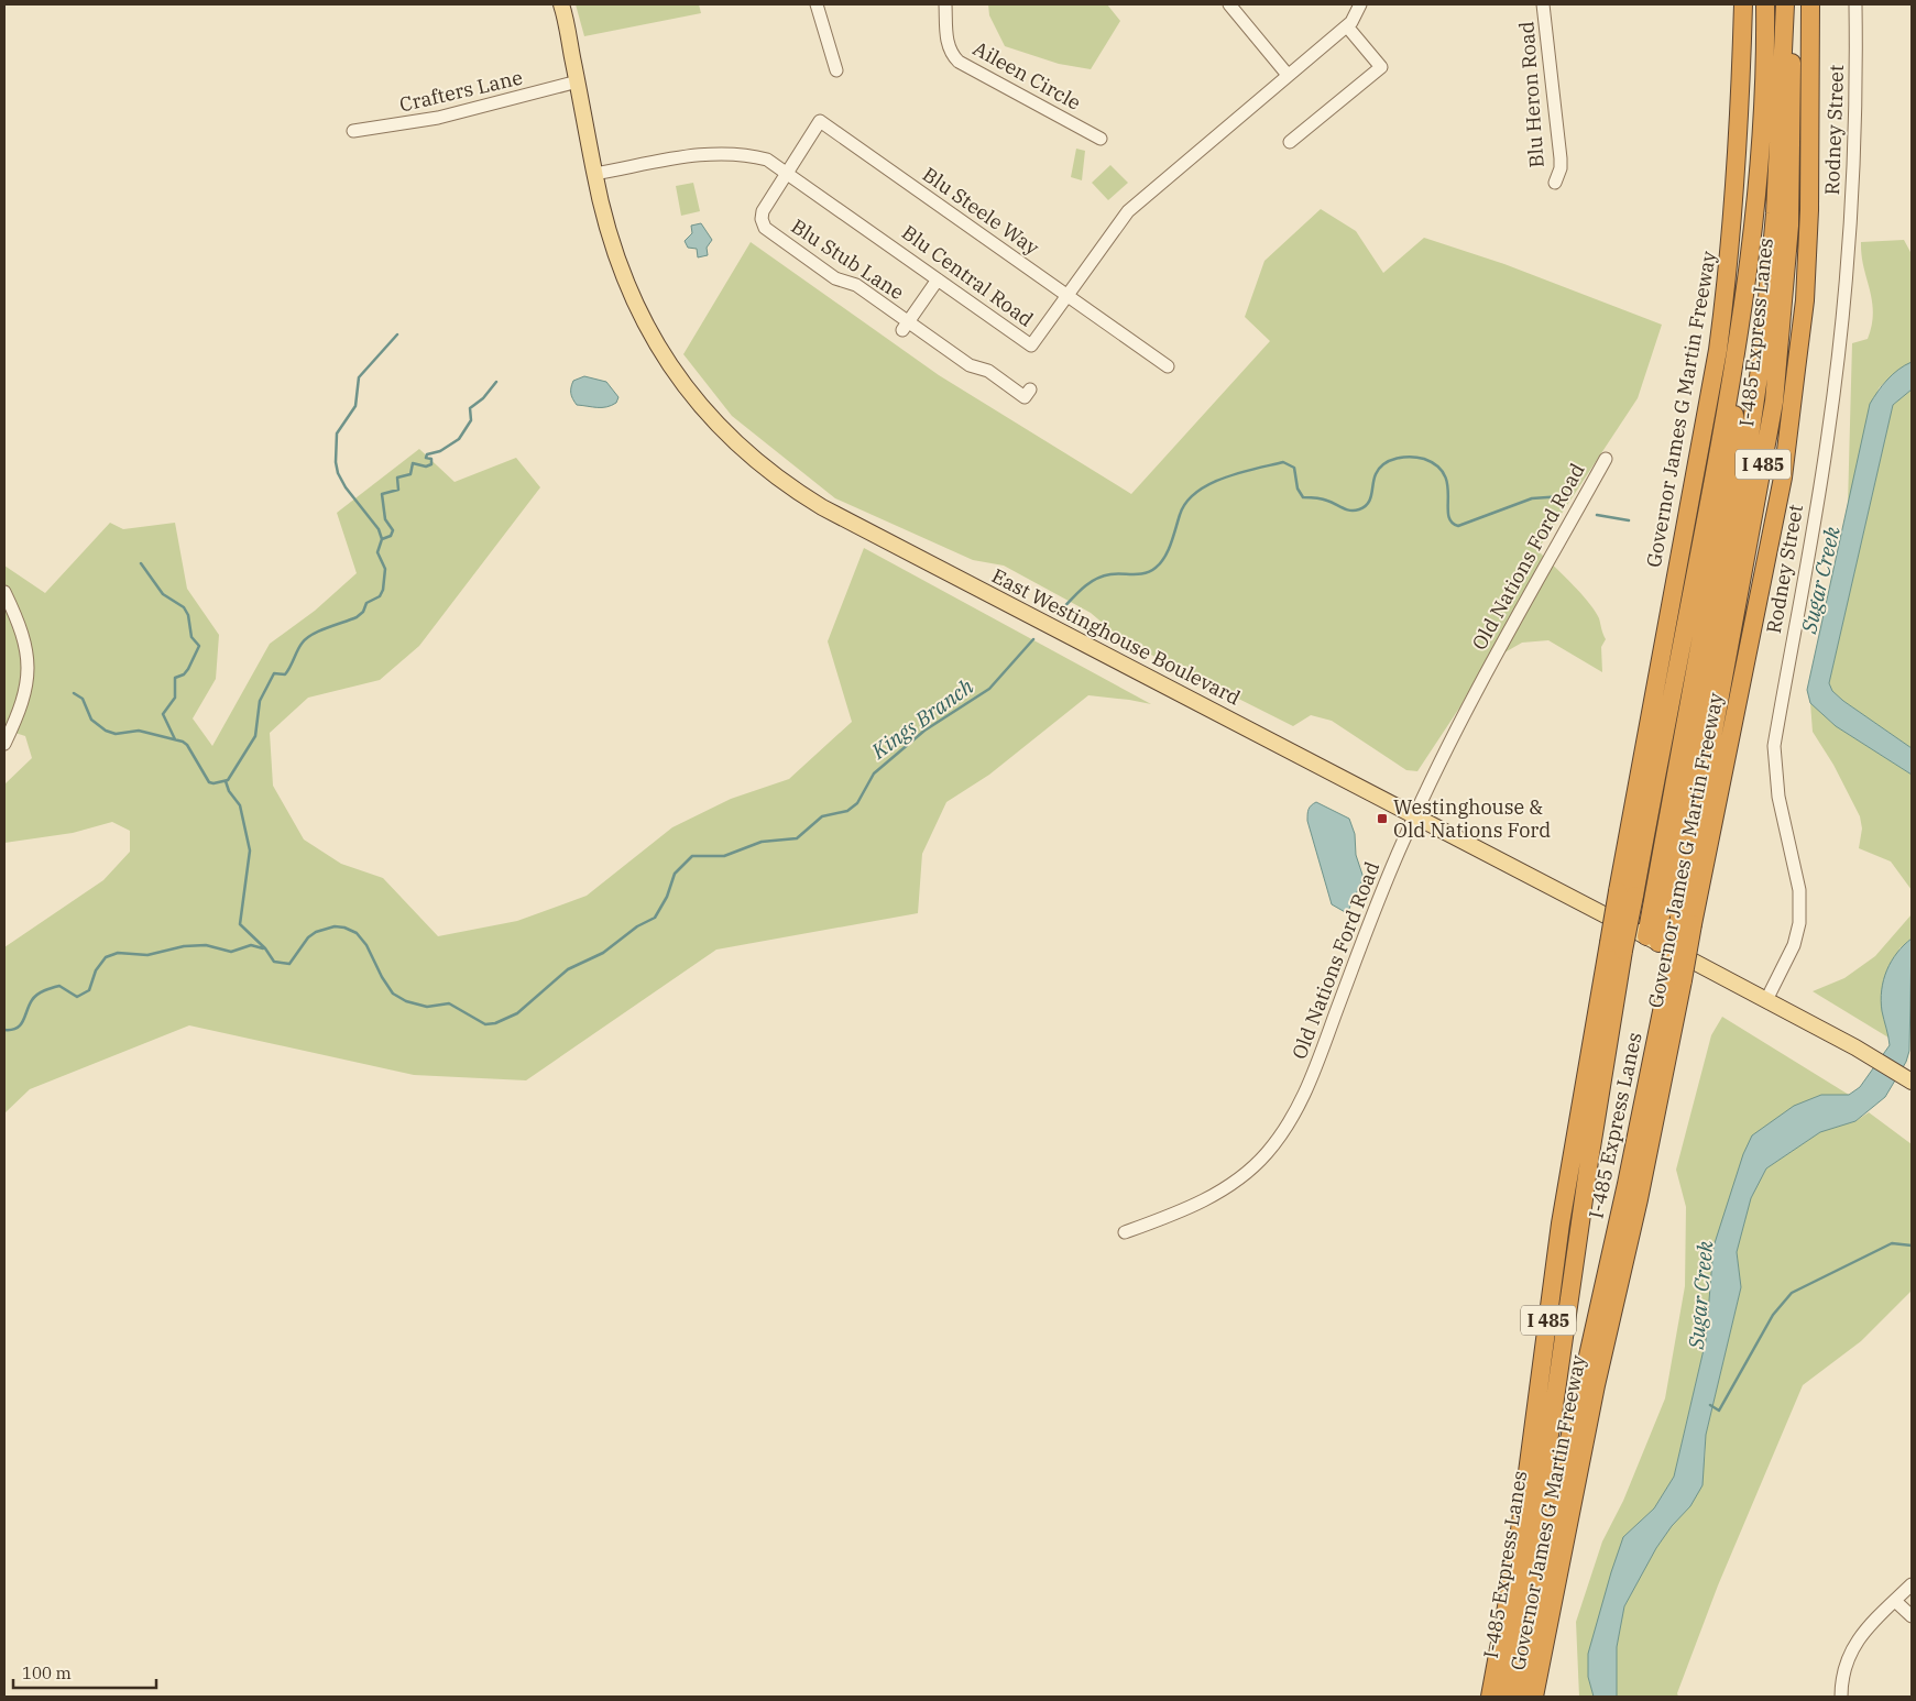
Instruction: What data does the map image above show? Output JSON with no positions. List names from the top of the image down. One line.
{"streets":{"highway":["I-485 Express Lanes","Governor James G Martin Freeway","I 485"],"main road":["East Westinghouse Boulevard"],"street":["Aileen Circle","Crafters Lane","Blu Heron Road","Rodney Street","Blu Steele Way","Blu Stub Lane","Blu Central Road","Old Nations Ford Road"]},"crossings":[["Crafters Lane","East Westinghouse Boulevard"],["Rodney Street","East Westinghouse Boulevard"],["Blu Steele Way","Blu Stub Lane"],["Blu Steele Way","Blu Central Road"],["Blu Stub Lane","Blu Central Road"],["Blu Central Road","East Westinghouse Boulevard"],["I-485 Express Lanes","Governor James G Martin Freeway"],["Old Nations Ford Road","East Westinghouse Boulevard"]],"water":["Sugar Creek","Kings Branch"],"places":{"transit":["Westinghouse & Old Nations Ford"]},"scale_bar":"100 m"}
